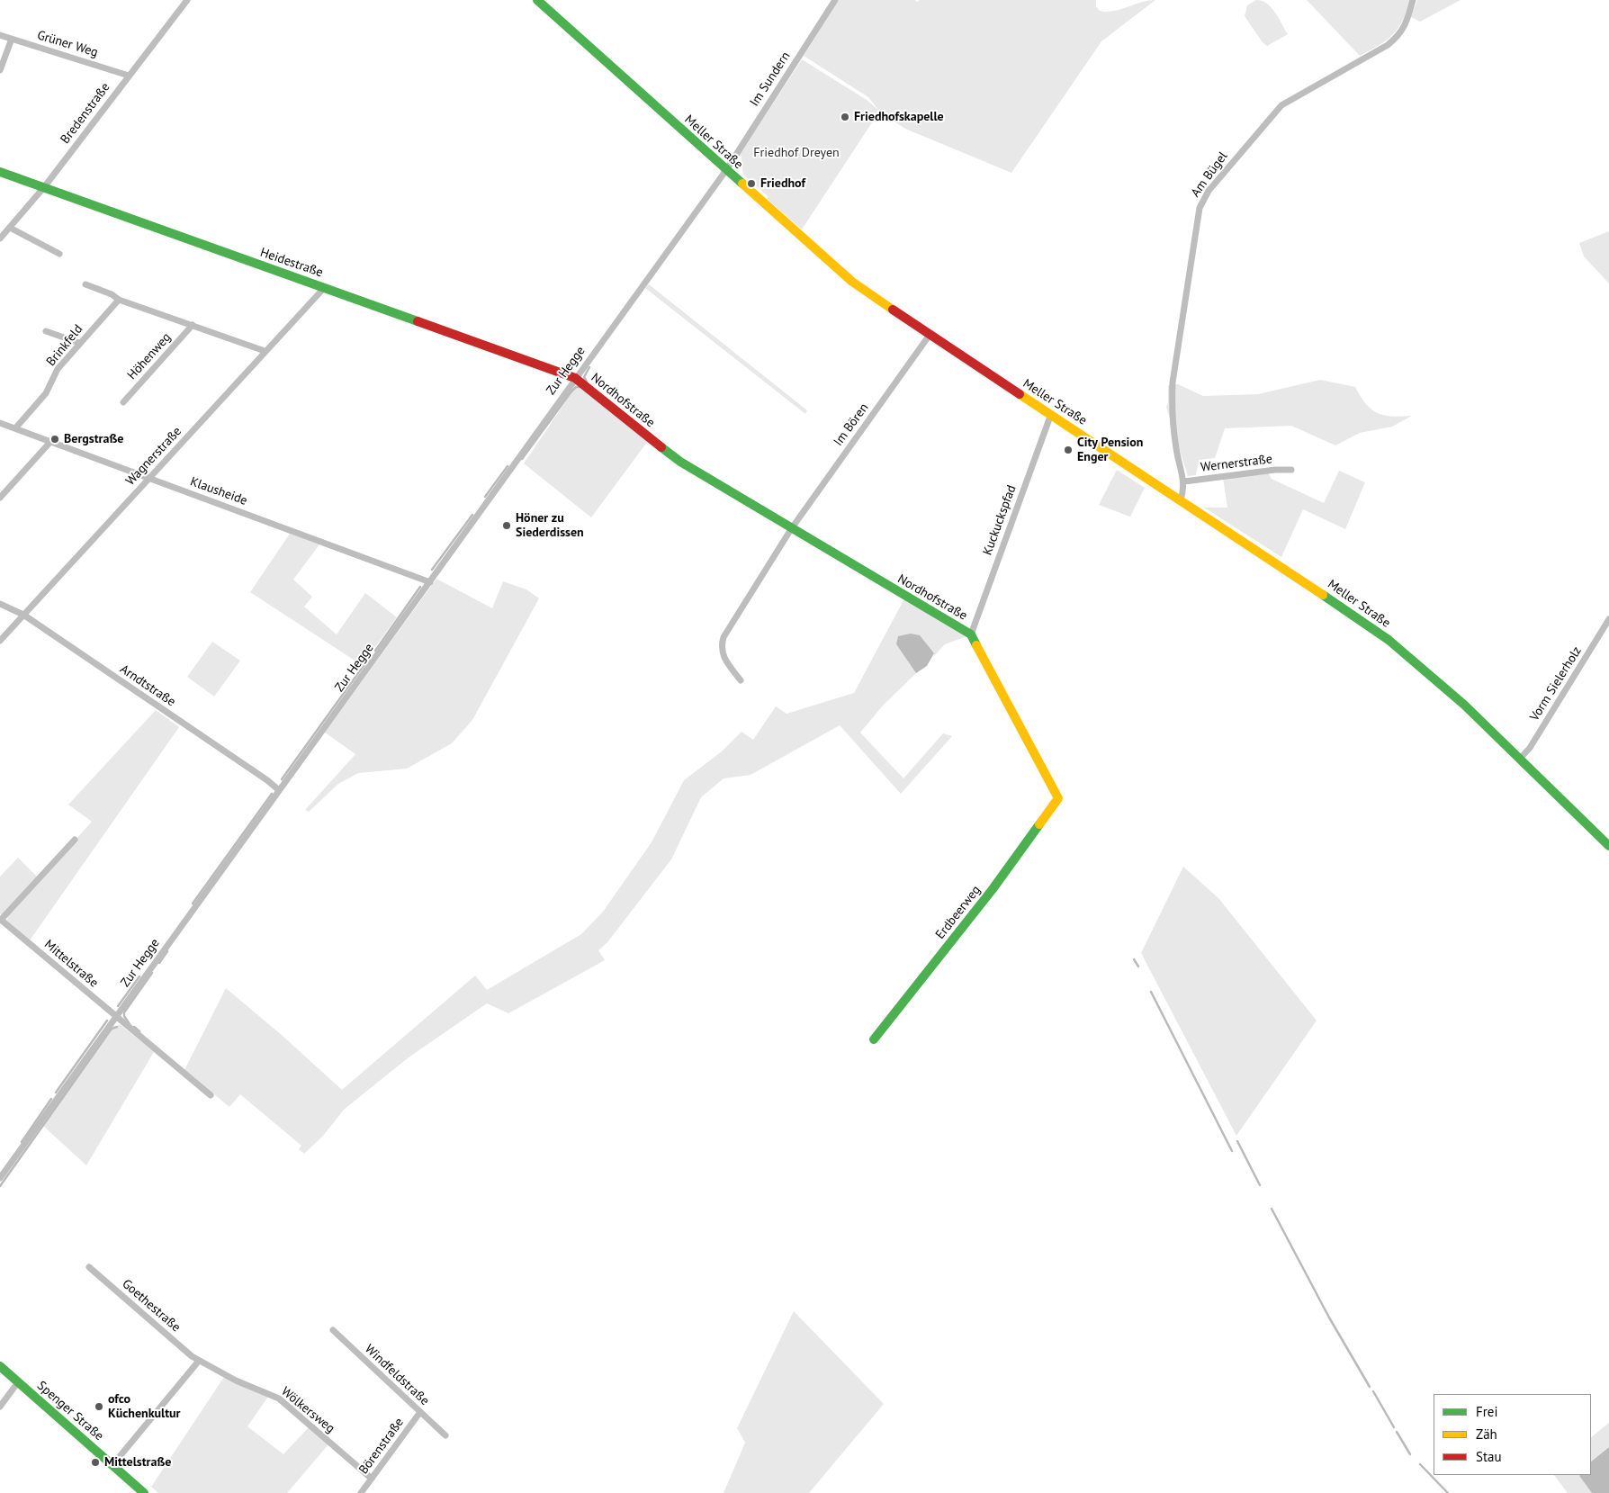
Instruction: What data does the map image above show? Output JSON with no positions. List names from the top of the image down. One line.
{"streets":{"street":["Grüner Weg","Im Sundern","Bredenstraße","Meller Straße","Am Bügel","Heidestraße","Brinkfeld","Höhenweg","Zur Hegge","Nordhofstraße","Im Bören","Wagnerstraße","Wernerstraße","Klausheide","Kuckuckspfad","Vorm Sielerholz","Arndtstraße","Erdbeerweg","Mittelstraße","Goethestraße","Windfeldstraße","Wölkersweg","Spenger Straße","Börenstraße"]},"crossings":[["Grüner Weg","Bredenstraße"],["Im Sundern","Meller Straße"],["Im Sundern","Zur Hegge"],["Bredenstraße","Heidestraße"],["Meller Straße","Am Bügel"],["Meller Straße","Zur Hegge"],["Meller Straße","Im Bören"],["Meller Straße","Kuckuckspfad"],["Meller Straße","Vorm Sielerholz"],["Am Bügel","Wernerstraße"],["Heidestraße","Zur Hegge"],["Heidestraße","Nordhofstraße"],["Heidestraße","Wagnerstraße"],["Brinkfeld","Klausheide"],["Zur Hegge","Nordhofstraße"],["Zur Hegge","Klausheide"],["Zur Hegge","Arndtstraße"],["Zur Hegge","Mittelstraße"],["Nordhofstraße","Im Bören"],["Nordhofstraße","Kuckuckspfad"],["Nordhofstraße","Erdbeerweg"],["Wagnerstraße","Klausheide"],["Wagnerstraße","Arndtstraße"],["Goethestraße","Wölkersweg"],["Windfeldstraße","Börenstraße"],["Wölkersweg","Börenstraße"]],"parks":["Friedhof Dreyen"],"places":["Friedhofskapelle","Friedhof","Bergstraße","City Pension Enger","Höner zu Siederdissen","ofco Küchenkultur","Mittelstraße"],"legend":["Frei","Zäh","Stau"]}
